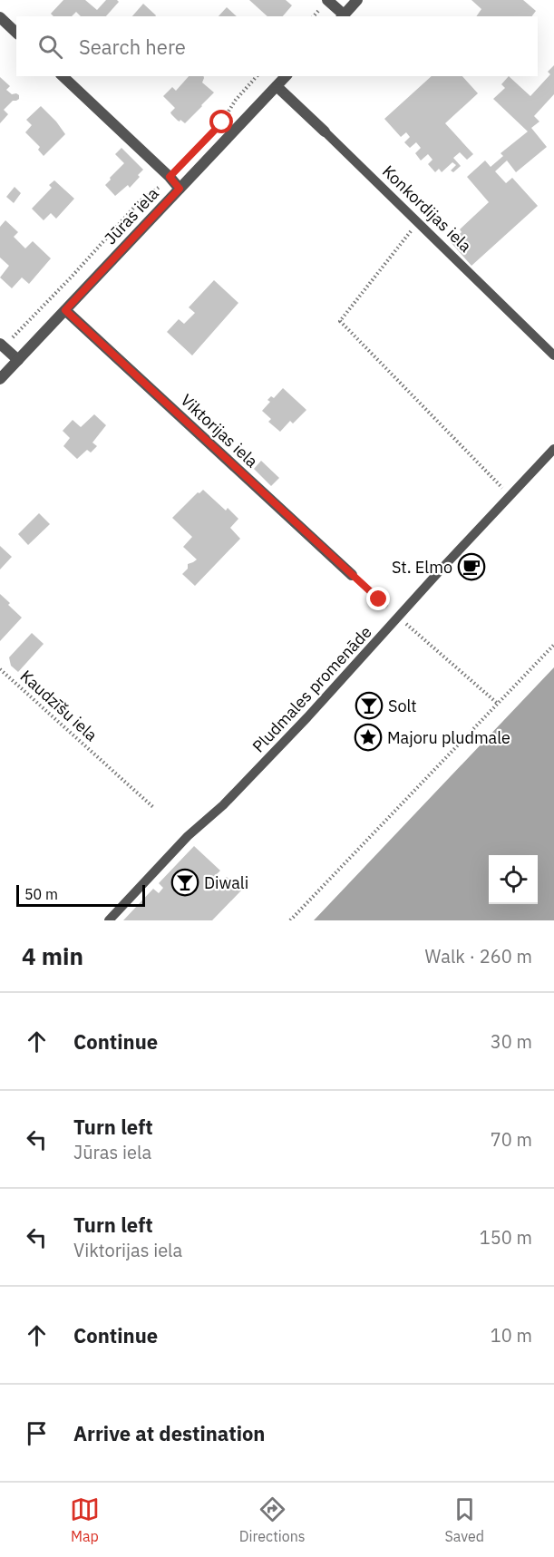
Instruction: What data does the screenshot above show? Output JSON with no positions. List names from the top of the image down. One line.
{"streets":{"street":["Konkordijas iela","Jūras iela","Viktorijas iela","Pludmales promenāde"],"path":["Kaudzīšu iela"]},"crossings":[["Konkordijas iela","Jūras iela"],["Jūras iela","Viktorijas iela"]],"places":{"cafe":["St. Elmo"],"bar":["Solt","Diwali"],"place":["Majoru pludmale"]},"scale_bar":"50 m","page":{"search":"Search here","scale":"50 m","heading":["4 min","Walk · 260 m"],"list":[["Continue","30 m"],["Turn left","Jūras iela","70 m"],["Turn left","Viktorijas iela","150 m"],["Continue","10 m"],"Arrive at destination"],"nav":["Map","Directions","Saved"]}}
